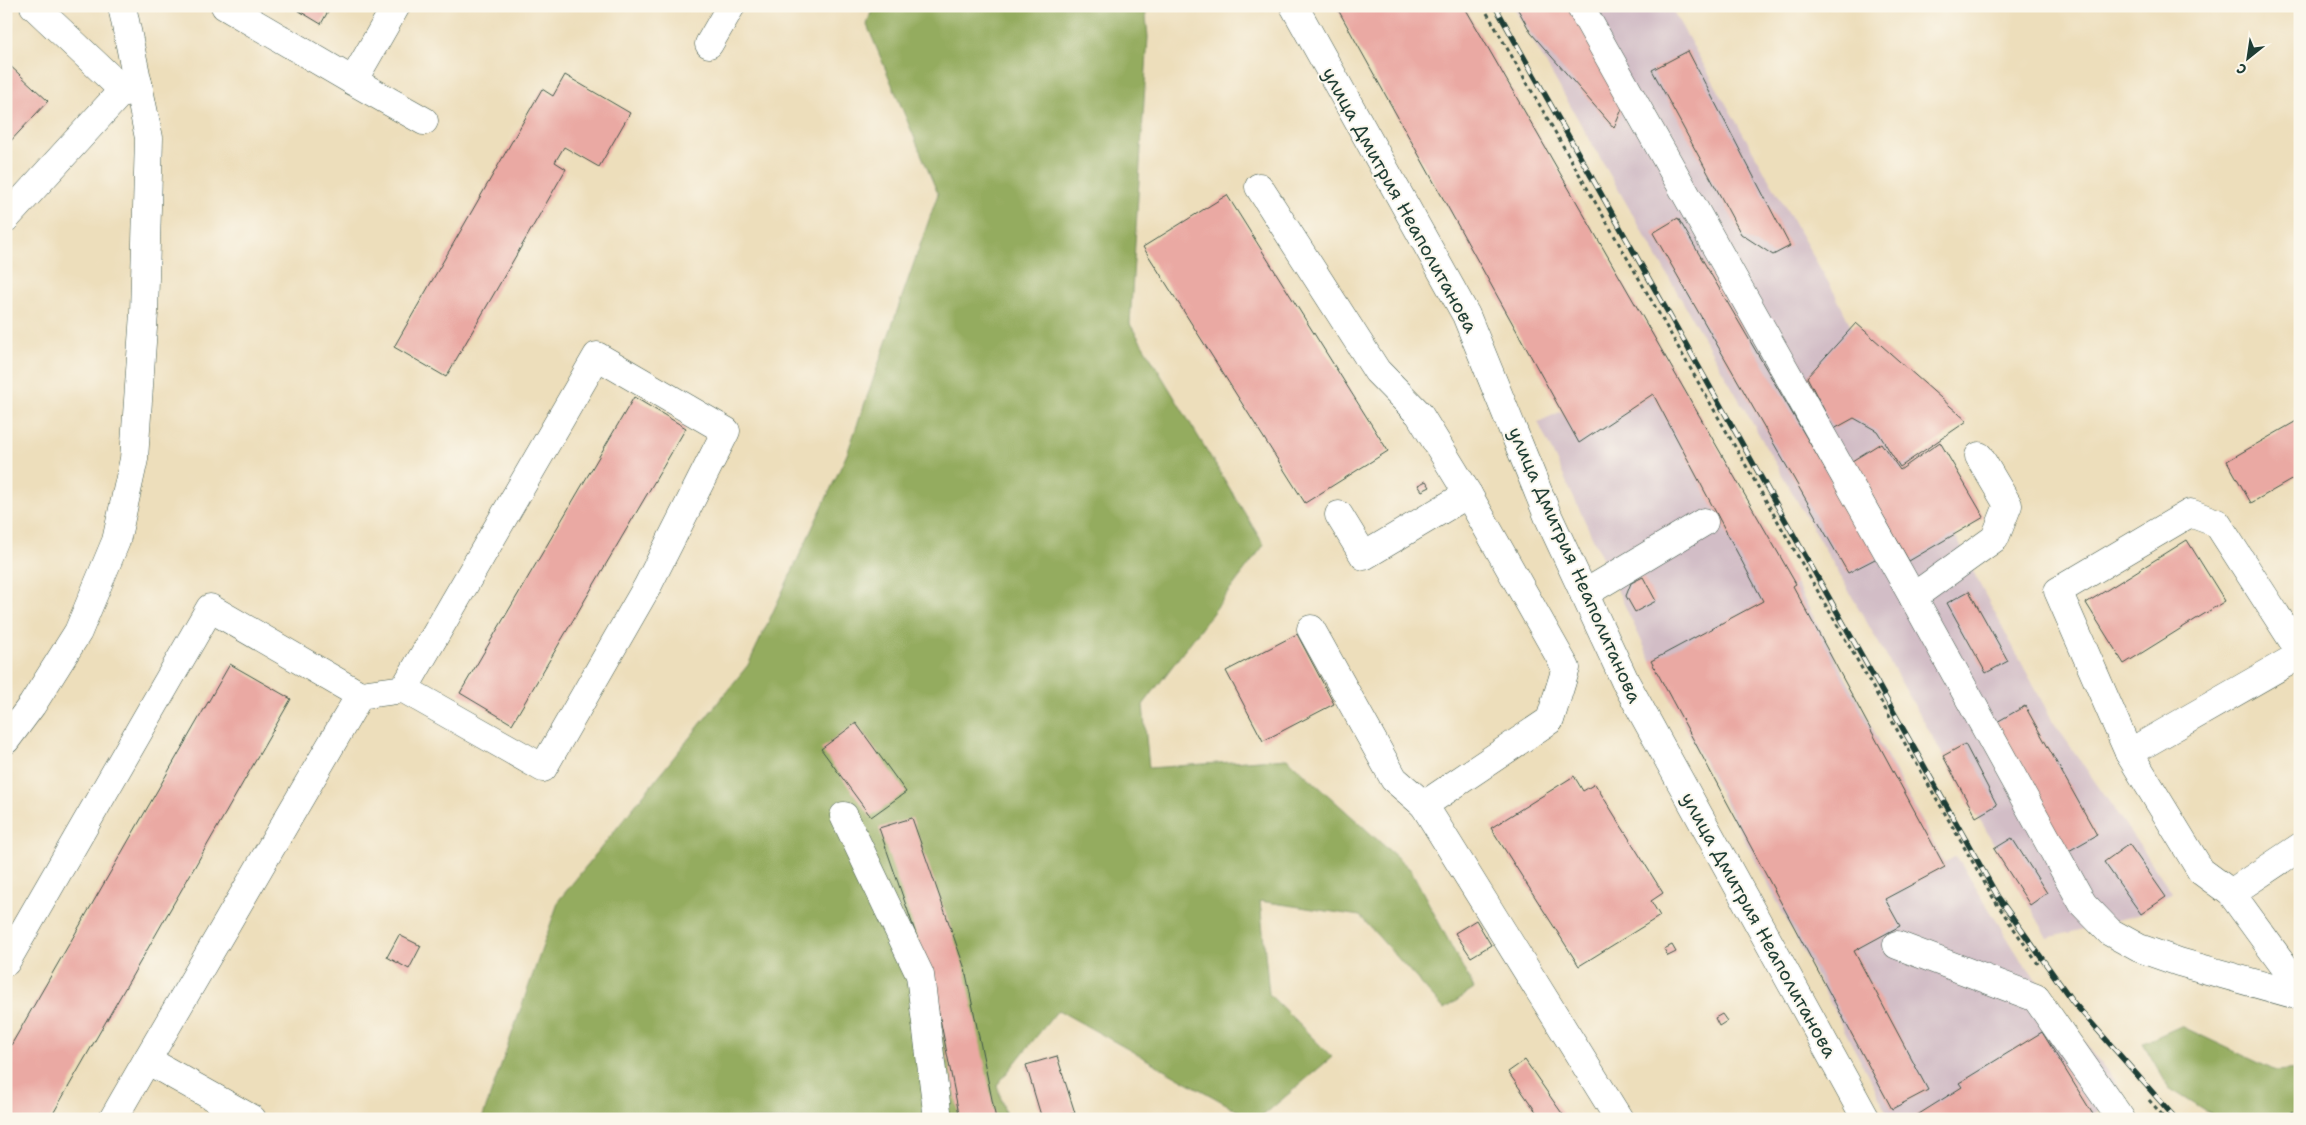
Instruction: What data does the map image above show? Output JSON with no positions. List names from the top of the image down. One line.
{"streets":{"street":["улица Дмитрия Неаполитанова"]},"north":"bottom left"}
